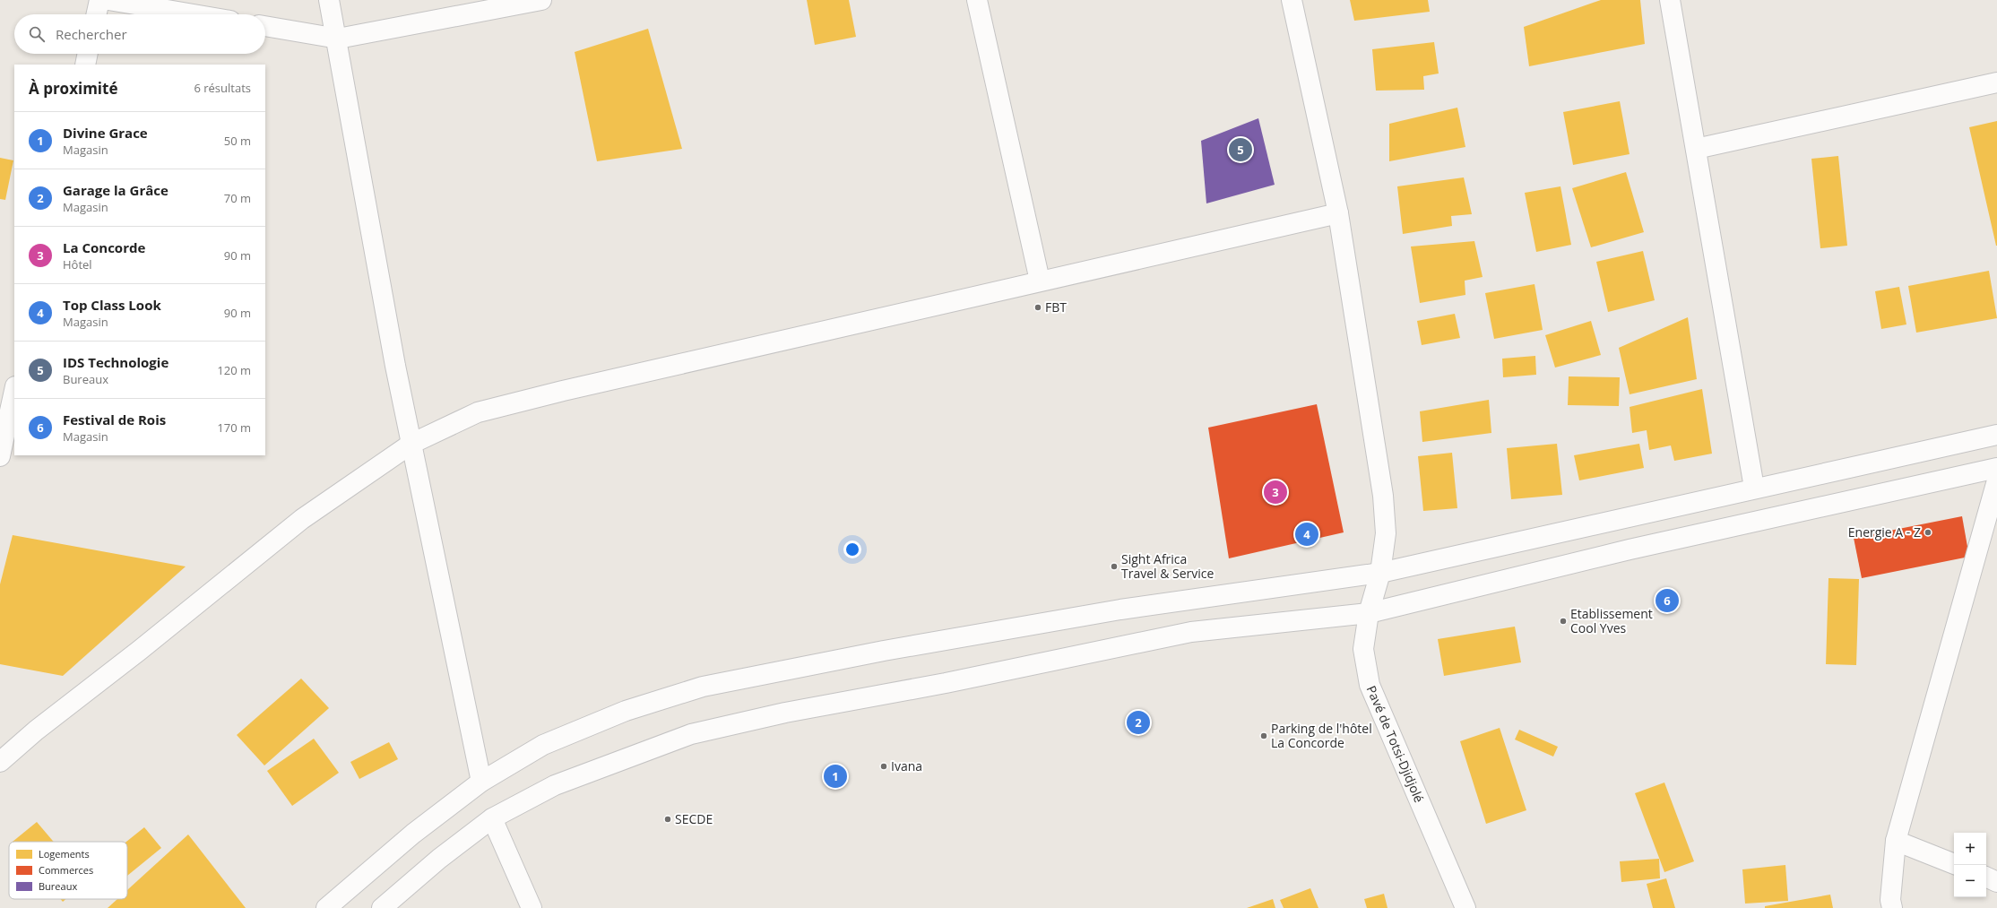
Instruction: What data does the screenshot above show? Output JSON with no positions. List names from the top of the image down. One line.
{"streets":{"street":["Pavé de Totsi-Djidjolé"]},"places":["FBT","Energie A - Z","Sight Africa Travel & Service","Etablissement Cool Yves","Parking de l'hôtel La Concorde","Ivana","SECDE"],"legend":["Logements","Commerces","Bureaux"],"page":{"search":"Rechercher","heading":["À proximité","6 résultats"],"list":[{"mark":"1","name":"Divine Grace","note":"Magasin","value":"50 m"},{"mark":"2","name":"Garage la Grâce","note":"Magasin","value":"70 m"},{"mark":"3","name":"La Concorde","note":"Hôtel","value":"90 m"},{"mark":"4","name":"Top Class Look","note":"Magasin","value":"90 m"},{"mark":"5","name":"IDS Technologie","note":"Bureaux","value":"120 m"},{"mark":"6","name":"Festival de Rois","note":"Magasin","value":"170 m"}],"pins":["5","3","4","6","2","1"],"map_buttons":["+","−"]}}
